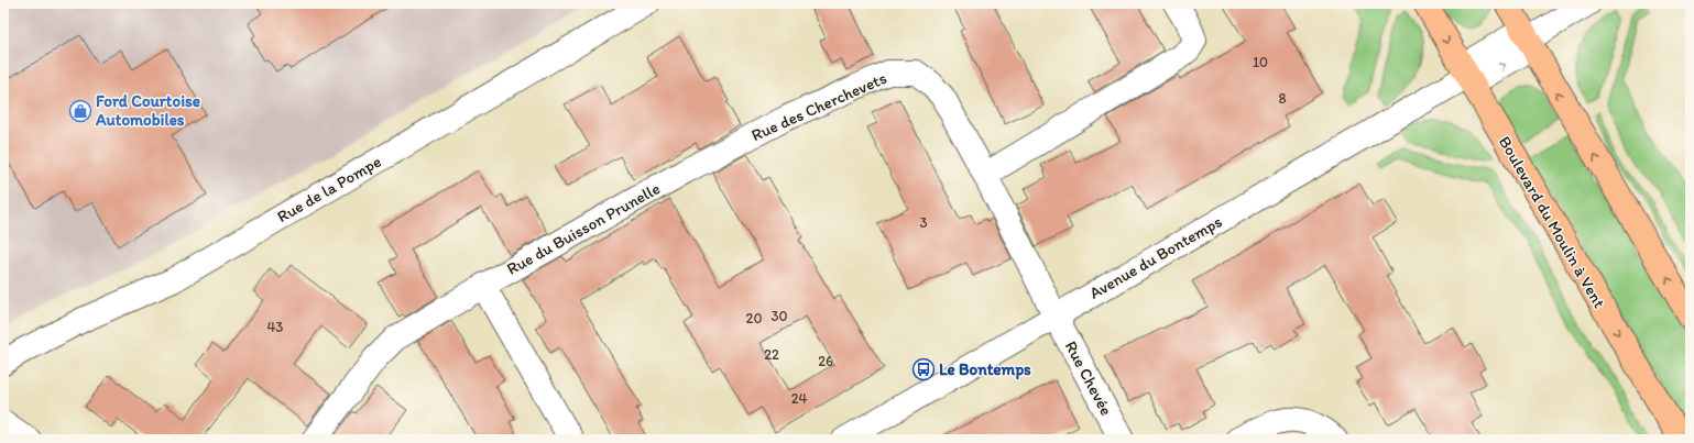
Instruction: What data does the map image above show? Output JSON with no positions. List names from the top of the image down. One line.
{"streets":{"main road":["Boulevard du Moulin à Vent"],"street":["Rue des Cherchevets","Rue de la Pompe","Rue du Buisson Prunelle","Avenue du Bontemps","Rue Chevée"]},"crossings":[["Rue des Cherchevets","Rue du Buisson Prunelle"],["Rue des Cherchevets","Avenue du Bontemps"],["Rue des Cherchevets","Rue Chevée"],["Boulevard du Moulin à Vent","Avenue du Bontemps"],["Avenue du Bontemps","Rue Chevée"]],"places":{"shop":["Ford Courtoise Automobiles"],"bus stop":["Le Bontemps"]},"house_numbers":["10","8","3","30","20","43","22","26","24"]}
